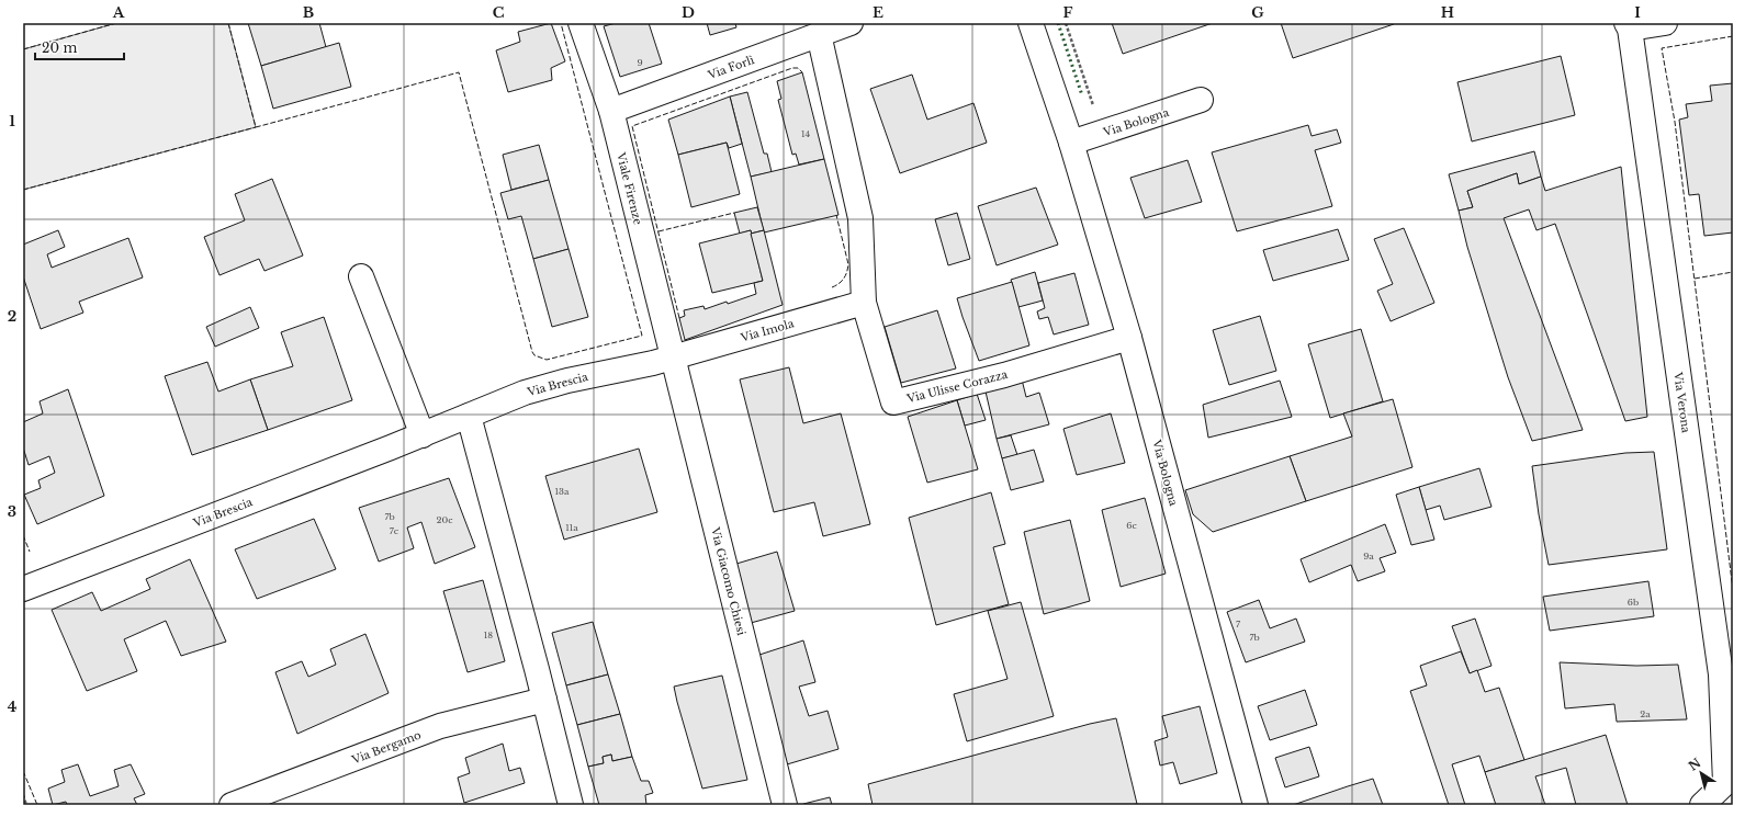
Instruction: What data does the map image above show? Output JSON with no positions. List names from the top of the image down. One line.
{"streets":{"street":["Via Forlì","Via Bologna","Viale Firenze","Via Imola","Via Brescia","Via Ulisse Corazza","Via Verona","Via Giacomo Chiesi","Via Bergamo"]},"crossings":[["Via Forlì","Viale Firenze"],["Via Forlì","Via Ulisse Corazza"],["Via Bologna","Via Ulisse Corazza"],["Viale Firenze","Via Imola"],["Viale Firenze","Via Brescia"],["Viale Firenze","Via Giacomo Chiesi"],["Via Imola","Via Brescia"],["Via Imola","Via Ulisse Corazza"],["Via Imola","Via Giacomo Chiesi"],["Via Brescia","Via Giacomo Chiesi"]],"house_numbers":["9","14","13a","7b","20c","6c","11a","7c","9a","6b","7","18","7b","2a"],"scale_bar":"20 m","north":"top left","grid":{"columns":["A","B","C","D","E","F","G","H","I"],"rows":["1","2","3","4"]}}
